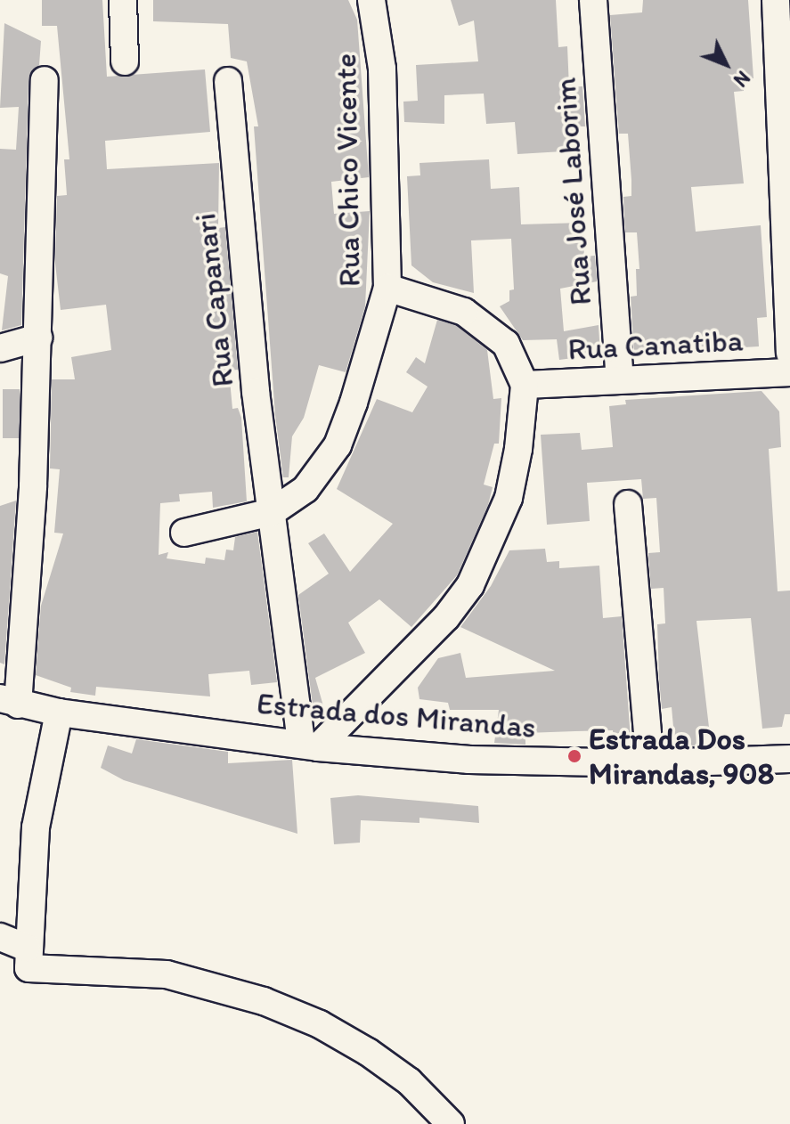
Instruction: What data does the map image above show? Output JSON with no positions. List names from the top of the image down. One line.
{"streets":{"street":["Rua Chico Vicente","Rua José Laborim","Rua Capanari","Rua Canatiba","Estrada dos Mirandas"]},"crossings":[["Rua Chico Vicente","Rua Capanari"],["Rua José Laborim","Rua Canatiba"],["Rua Capanari","Estrada dos Mirandas"]],"places":["Estrada Dos Mirandas, 908"],"north":"bottom right"}
